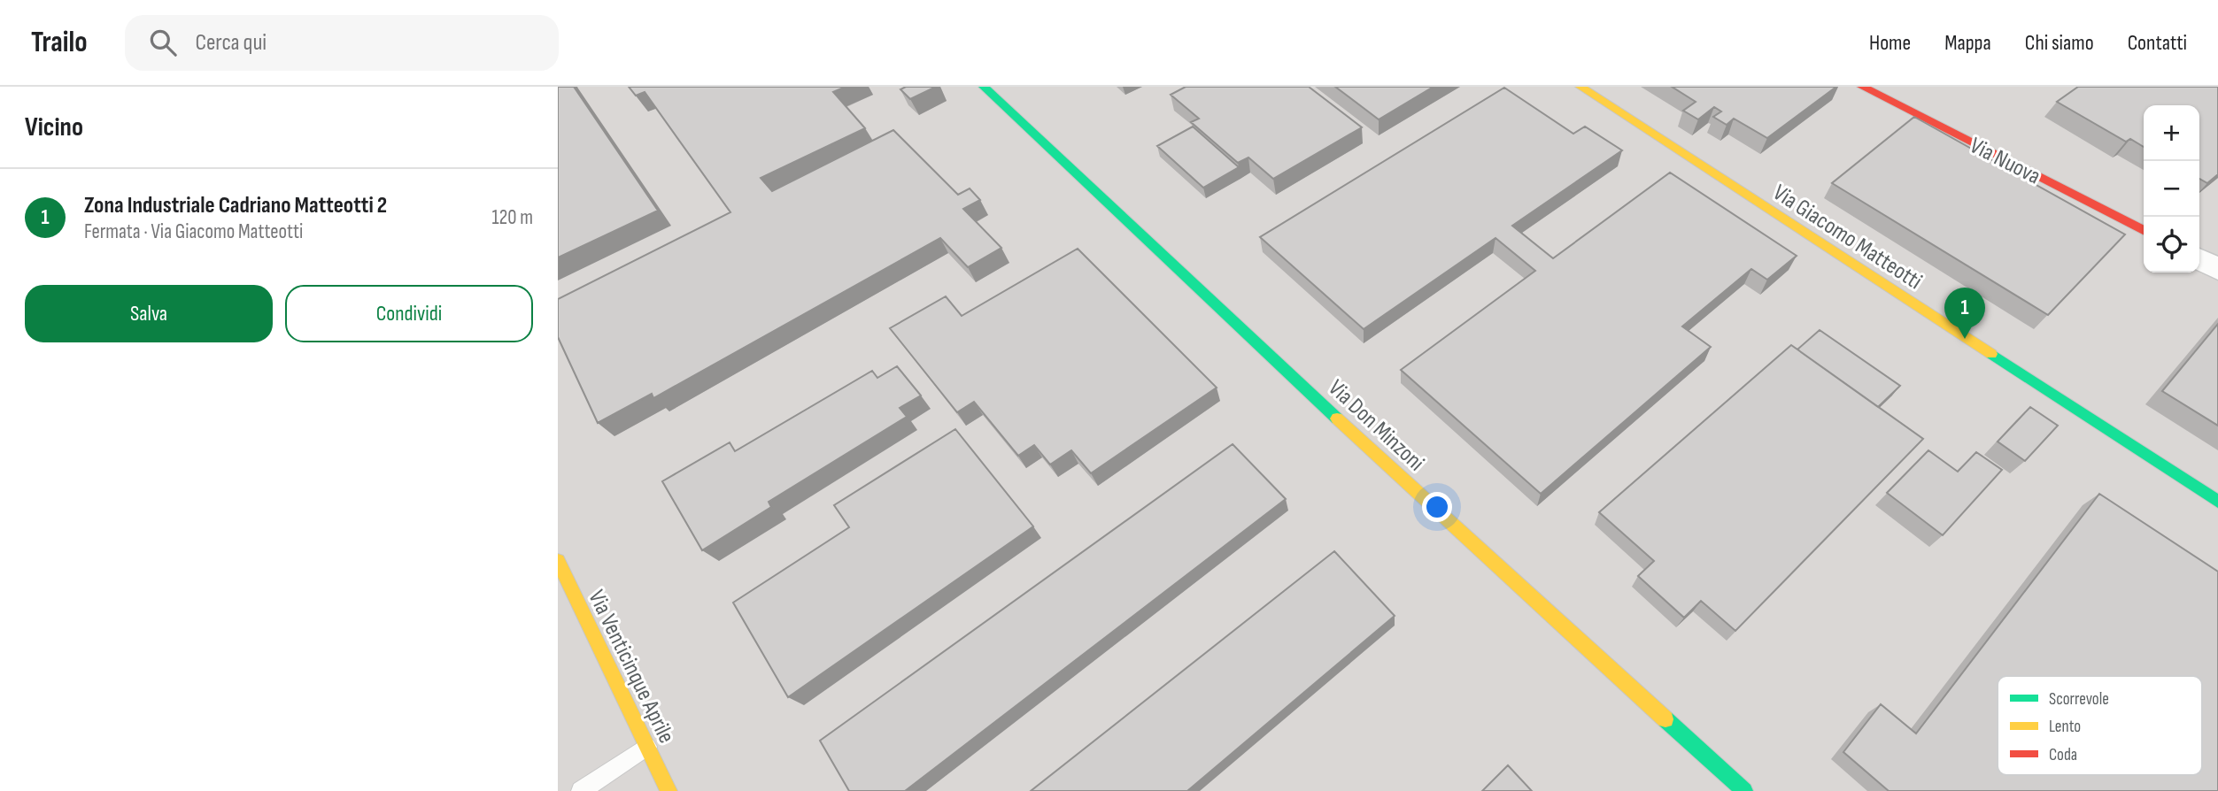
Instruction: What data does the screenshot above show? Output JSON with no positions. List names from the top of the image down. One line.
{"streets":{"street":["Via Nuova","Via Giacomo Matteotti","Via Don Minzoni","Via Venticinque Aprile"]},"legend":["Scorrevole","Lento","Coda"],"page":{"header":"Trailo","search":"Cerca qui","nav":["Home","Mappa","Chi siamo","Contatti"],"heading":"Vicino","map_buttons":["+","−"],"list":[{"mark":"1","name":"Zona Industriale Cadriano Matteotti 2","note":"Fermata · Via Giacomo Matteotti","value":"120 m"}],"buttons":["Salva","Condividi"],"pins":"1"}}
